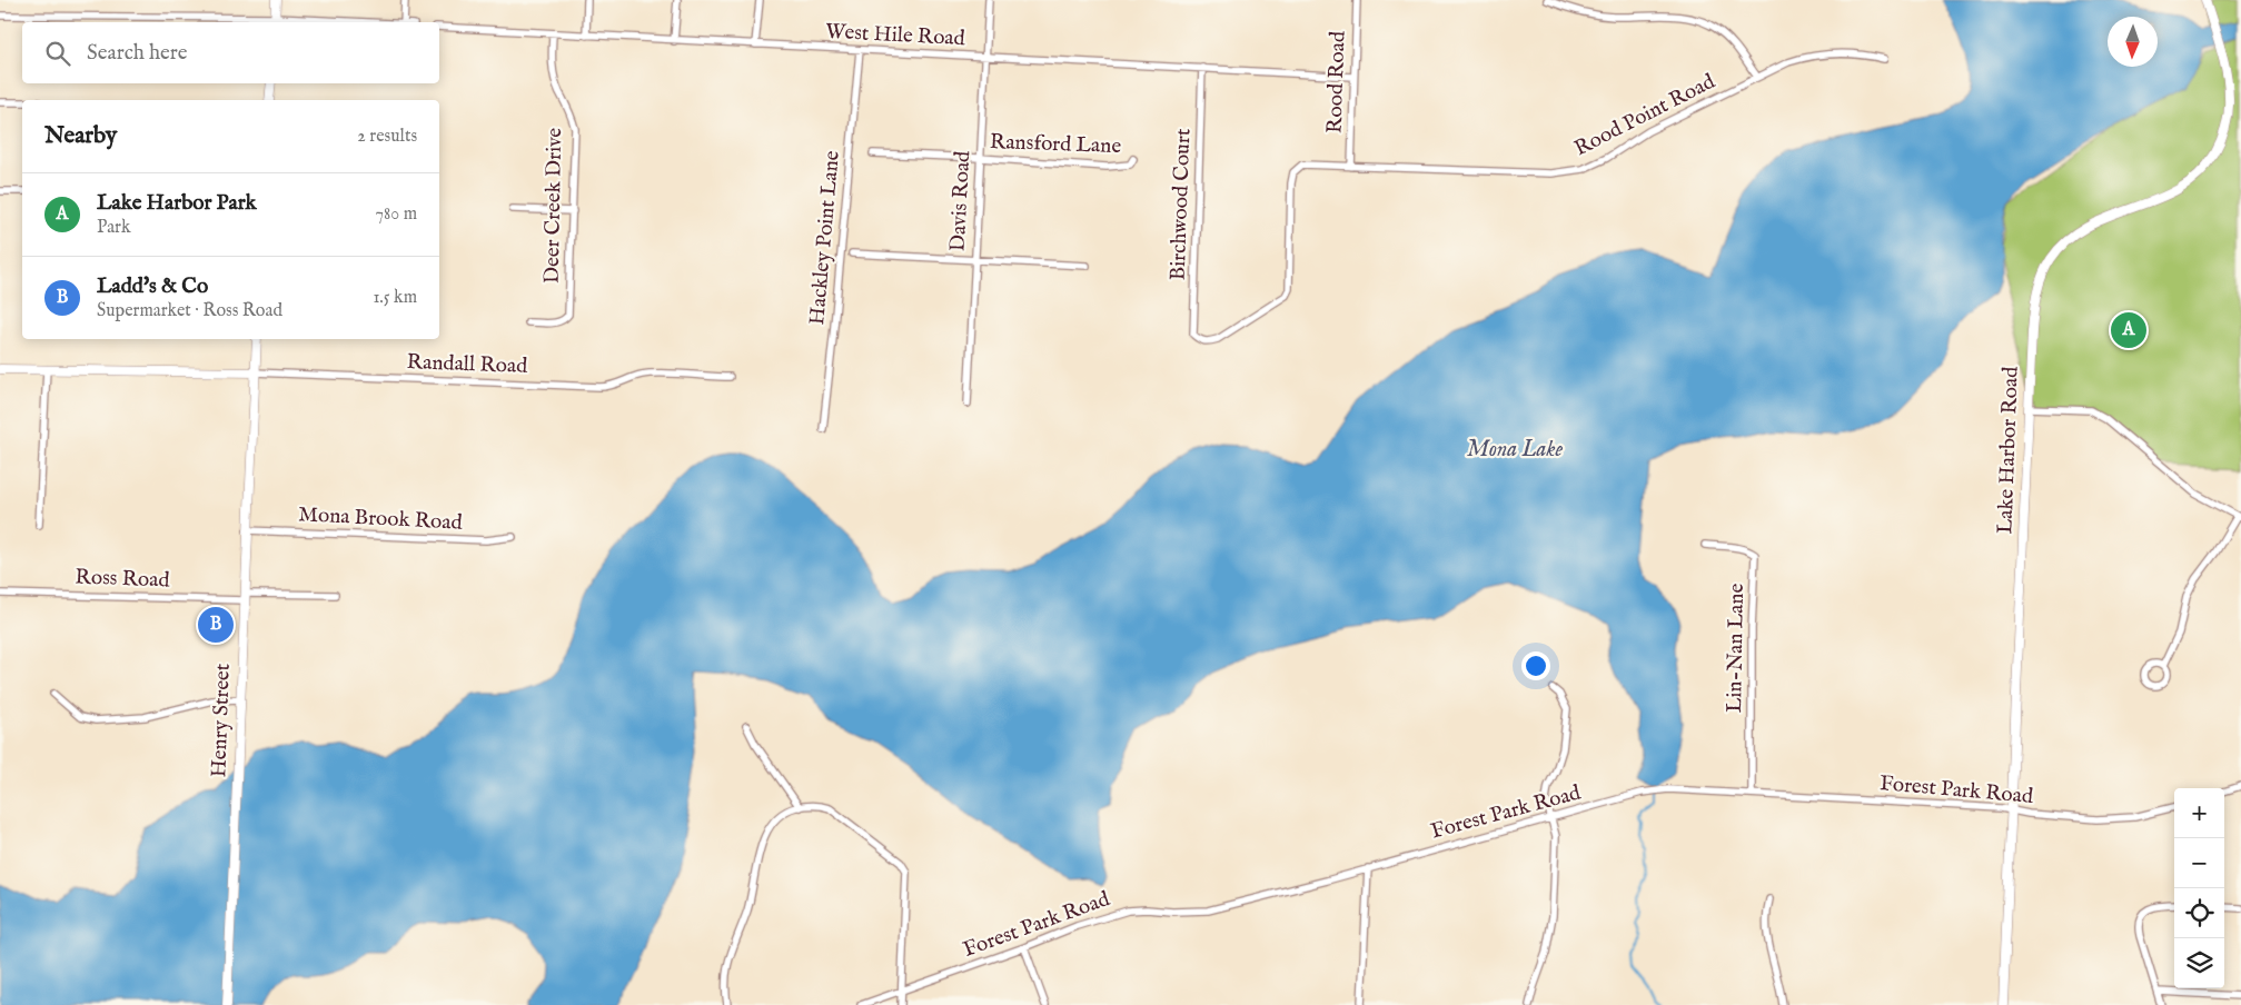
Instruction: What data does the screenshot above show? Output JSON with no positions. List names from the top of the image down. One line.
{"streets":{"street":["West Hile Road","Rood Road","Rood Point Road","Ransford Lane","Davis Road","Birchwood Court","Deer Creek Drive","Hackley Point Lane","Randall Road","Lake Harbor Road","Mona Brook Road","Ross Road","Lin-Nan Lane","Henry Street","Forest Park Road"]},"crossings":[["West Hile Road","Rood Road"],["West Hile Road","Davis Road"],["West Hile Road","Birchwood Court"],["West Hile Road","Deer Creek Drive"],["West Hile Road","Hackley Point Lane"],["Rood Road","Rood Point Road"],["Rood Point Road","Birchwood Court"],["Ransford Lane","Davis Road"],["Randall Road","Henry Street"],["Lake Harbor Road","Forest Park Road"],["Mona Brook Road","Henry Street"],["Ross Road","Henry Street"],["Lin-Nan Lane","Forest Park Road"]],"water":["Mona Lake"],"north":"bottom","page":{"search":"Search here","heading":["Nearby","2 results"],"list":[{"mark":"A","name":"Lake Harbor Park","note":"Park","value":"780 m"},{"mark":"B","name":"Ladd's & Co","note":"Supermarket · Ross Road","value":"1.5 km"}],"pins":["A","B"],"map_buttons":["+","−"]}}
